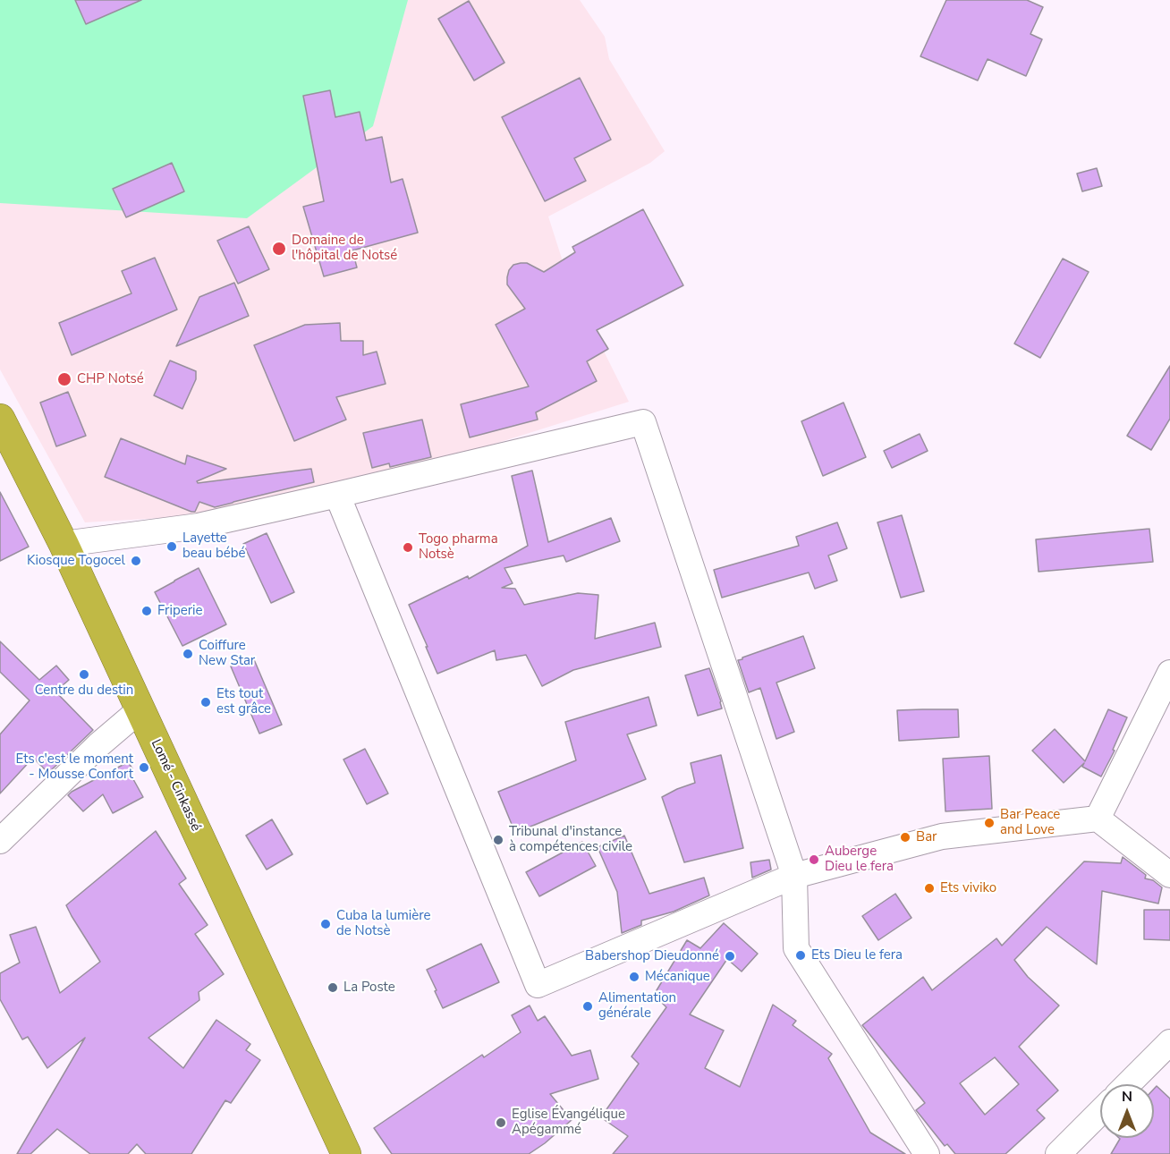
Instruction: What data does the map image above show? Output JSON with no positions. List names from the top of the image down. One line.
{"streets":{"highway":["Lomé - Cinkassé"]},"places":["Domaine de l'hôpital de Notsé","CHP Notsé","Layette beau bébé","Togo pharma Notsè","Kiosque Togocel","Friperie","Coiffure New Star","Centre du destin","Ets tout est grâce","Ets c'est le moment - Mousse Confort","Bar Peace and Love","Bar","Tribunal d'instance à compétences civile","Auberge Dieu le fera","Ets viviko","Cuba la lumière de Notsè","Ets Dieu le fera","Babershop Dieudonné","Mécanique","La Poste","Alimentation générale","Eglise Évangélique Apégammé"],"north":"top"}
